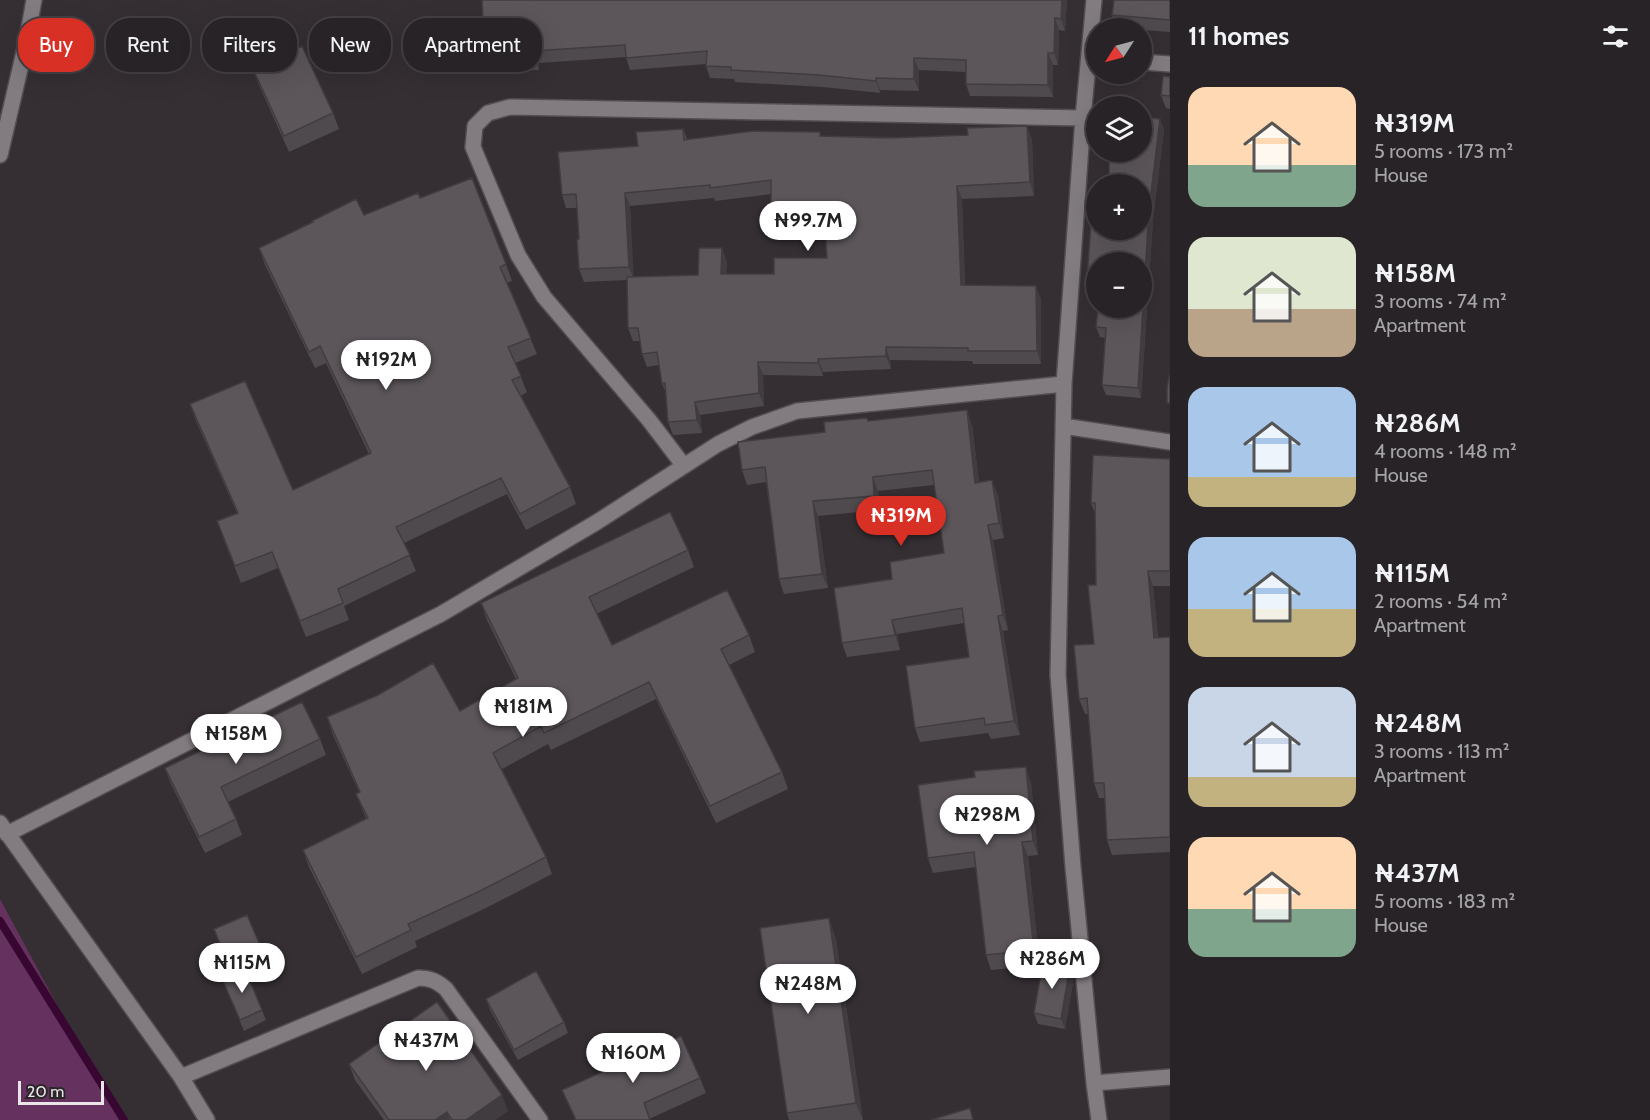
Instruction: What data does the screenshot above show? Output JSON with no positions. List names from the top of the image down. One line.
{"scale_bar":"20 m","north":"bottom left","page":{"heading":"11 homes","map_buttons":["+","−"],"chip":["Buy","Rent","Filters","New","Apartment"],"list":[{"name":"₦319M","note":"5 rooms · 173 m² · House"},{"name":"₦158M","note":"3 rooms · 74 m² · Apartment"},{"name":"₦286M","note":"4 rooms · 148 m² · House"},{"name":"₦115M","note":"2 rooms · 54 m² · Apartment"},{"name":"₦248M","note":"3 rooms · 113 m² · Apartment"},{"name":"₦437M","note":"5 rooms · 183 m² · House"}],"price":["₦99.7M","₦192M","₦319M","₦181M","₦158M","₦298M","₦286M","₦115M","₦248M","₦437M","₦160M"],"scale":"20 m"}}
